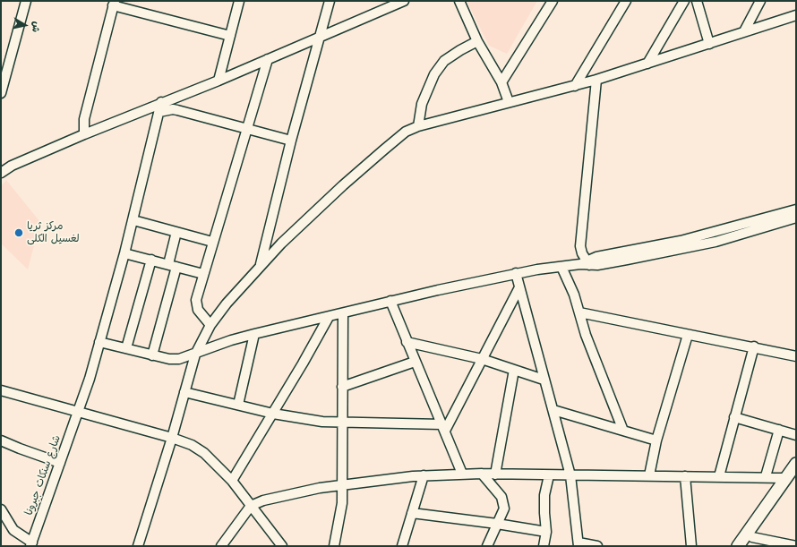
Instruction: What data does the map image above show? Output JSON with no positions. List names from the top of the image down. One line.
{"streets":{"street":["شارع سنكات جبرونا"]},"places":["مركز ثريا لغسيل الكلى"],"north":"right"}
